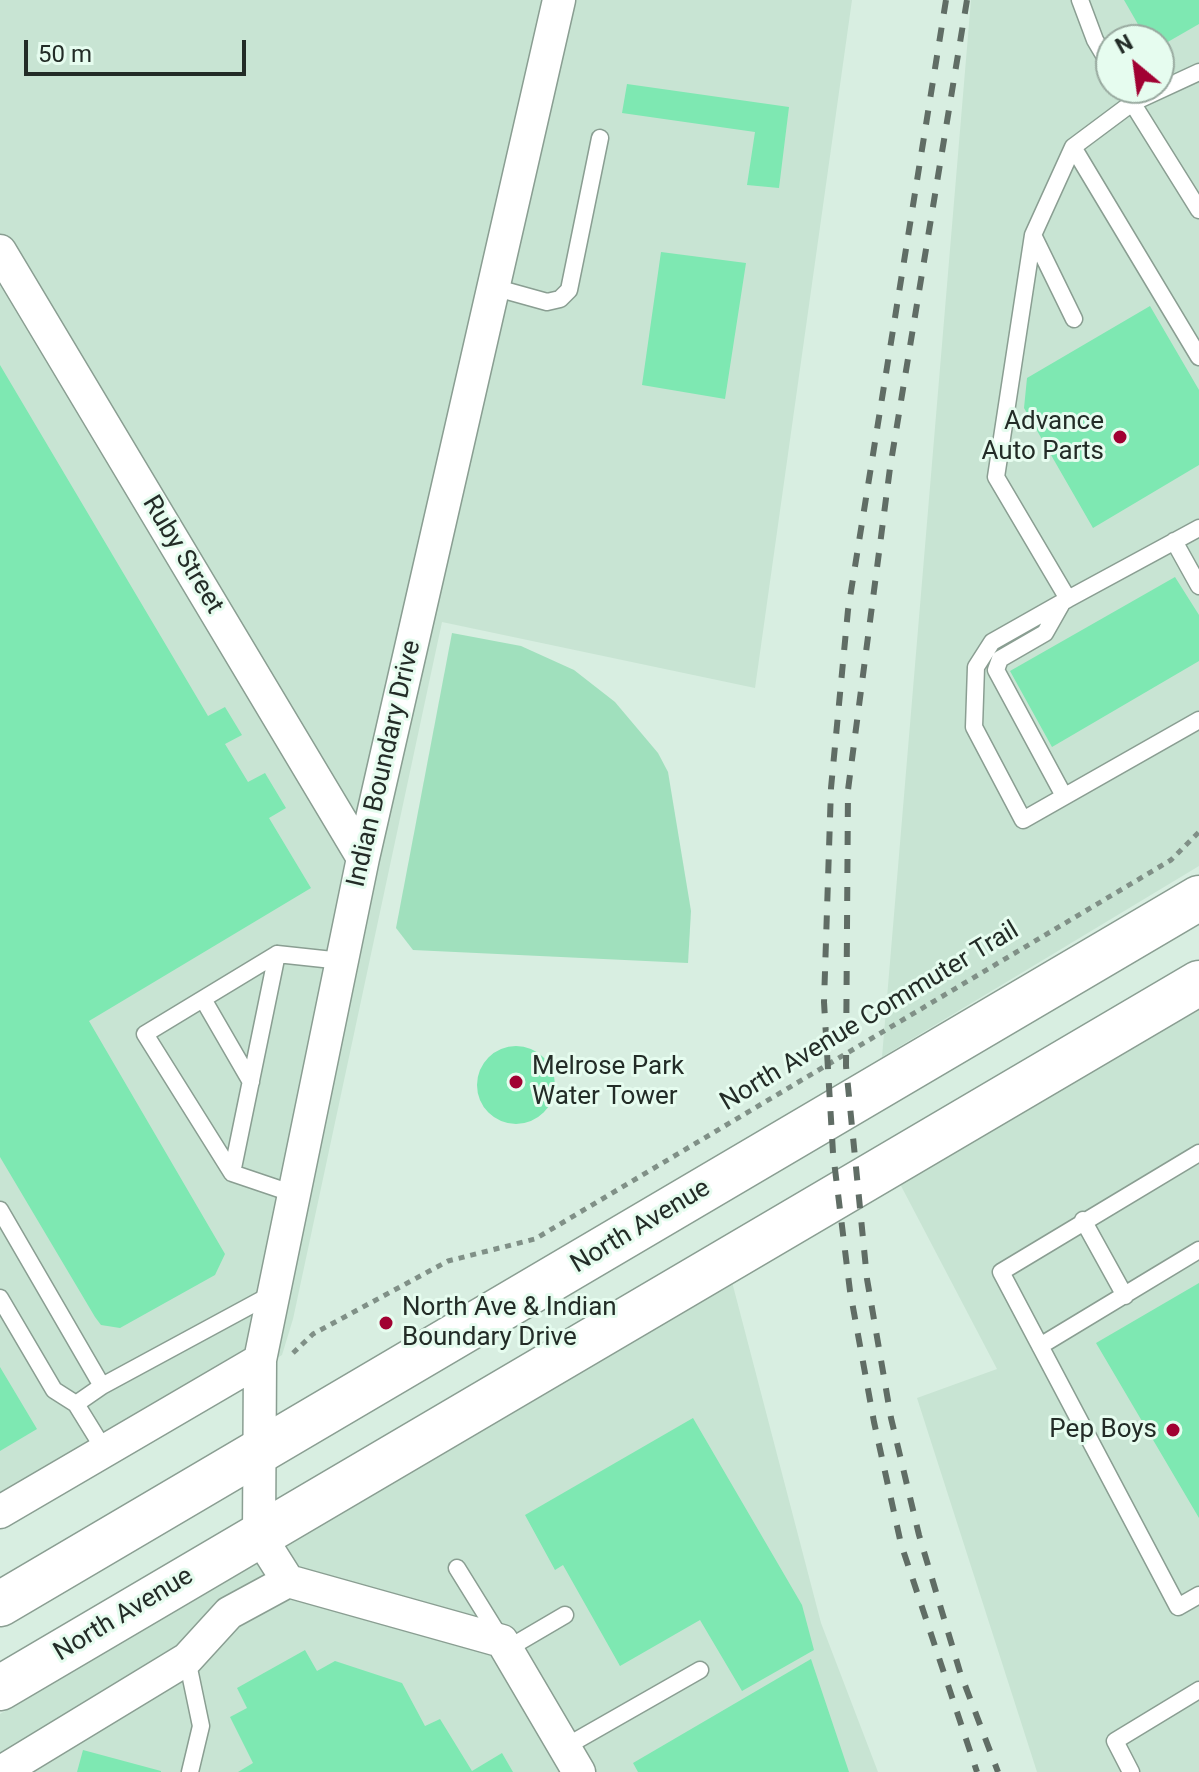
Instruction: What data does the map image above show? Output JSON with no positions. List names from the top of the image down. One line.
{"streets":{"main road":["North Avenue"],"street":["Ruby Street","Indian Boundary Drive"],"path":["North Avenue Commuter Trail"]},"crossings":[["Ruby Street","Indian Boundary Drive"],["Indian Boundary Drive","North Avenue"]],"places":["Advance Auto Parts","Melrose Park Water Tower","North Ave & Indian Boundary Drive","Pep Boys"],"scale_bar":"50 m","north":"top left"}
